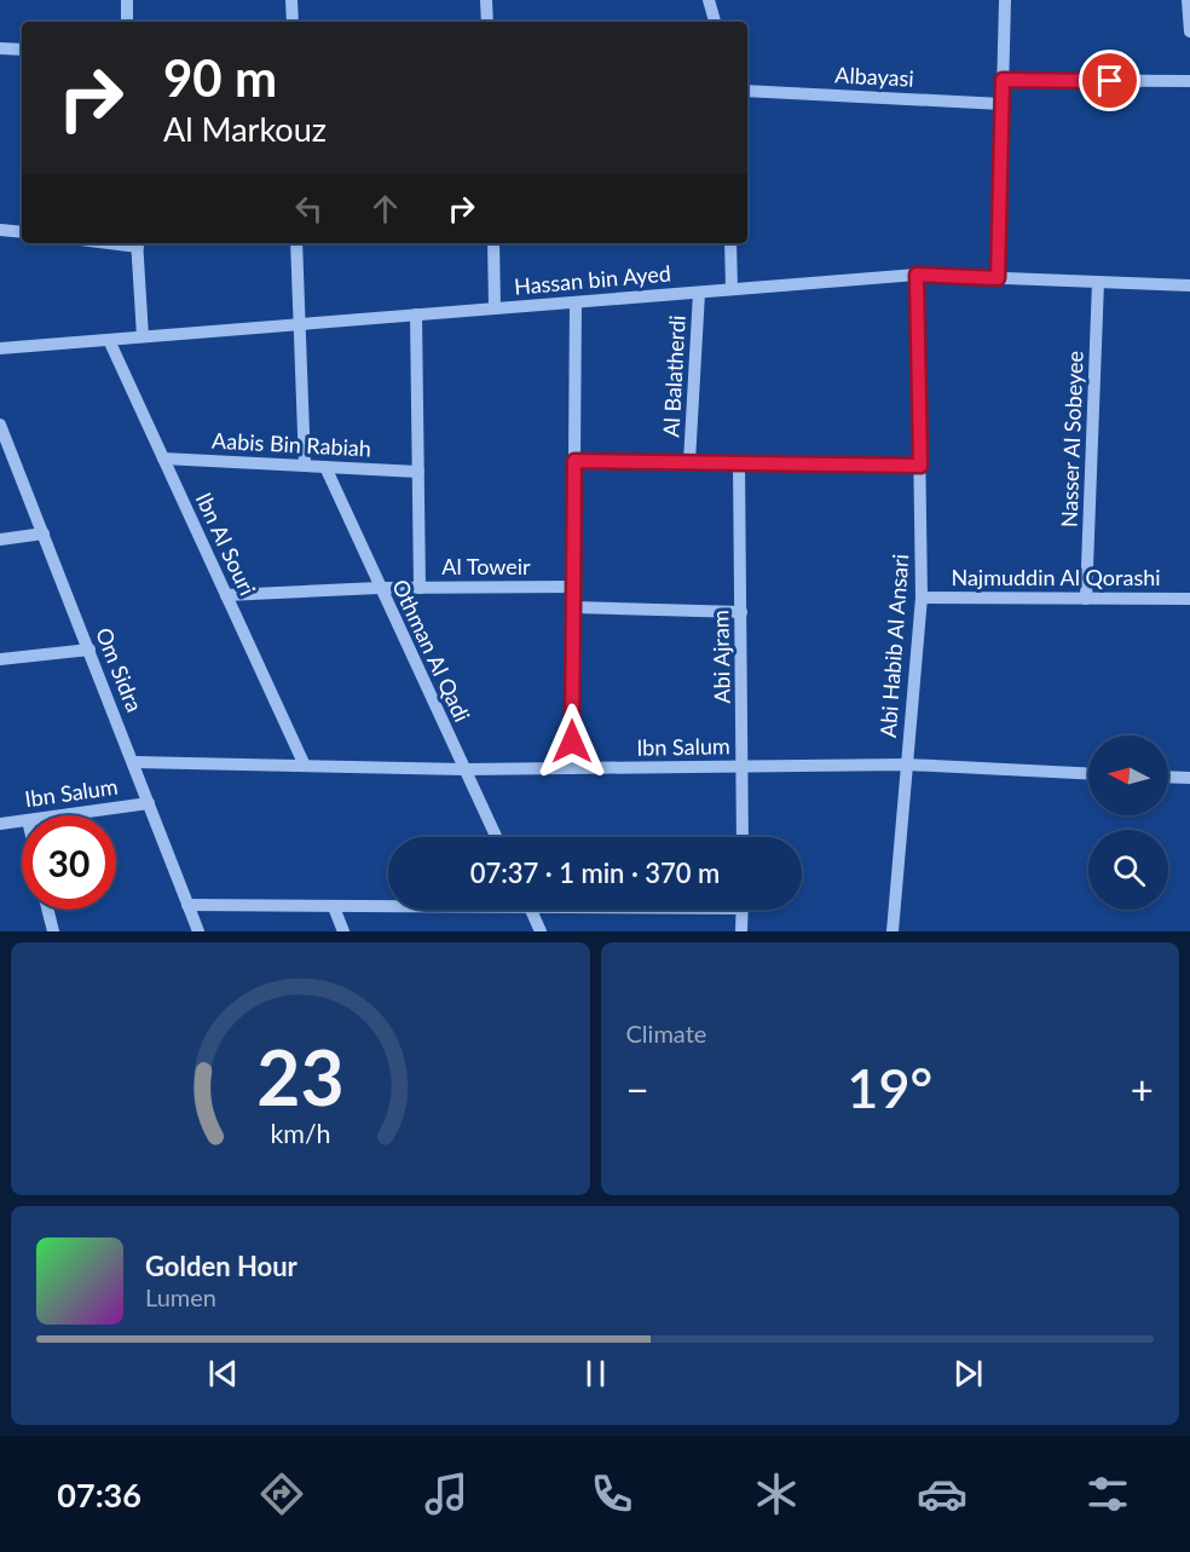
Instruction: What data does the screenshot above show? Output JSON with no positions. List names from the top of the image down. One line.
{"streets":{"street":["Albayasi","Hassan bin Ayed","Al Balatherdi","Nasser Al Sobeyee","Aabis Bin Rabiah","Ibn Al Souri","Al Toweir","Najmuddin Al Qorashi","Abi Habib Al Ansari","Othman Al Qadi","Abi Ajram","Om Sidra","Ibn Salum"]},"crossings":[["Hassan bin Ayed","Al Balatherdi"],["Hassan bin Ayed","Nasser Al Sobeyee"],["Hassan bin Ayed","Ibn Al Souri"],["Hassan bin Ayed","Abi Habib Al Ansari"],["Nasser Al Sobeyee","Najmuddin Al Qorashi"],["Aabis Bin Rabiah","Ibn Al Souri"],["Aabis Bin Rabiah","Othman Al Qadi"],["Ibn Al Souri","Al Toweir"],["Ibn Al Souri","Ibn Salum"],["Al Toweir","Othman Al Qadi"],["Najmuddin Al Qorashi","Abi Habib Al Ansari"],["Abi Habib Al Ansari","Ibn Salum"],["Othman Al Qadi","Ibn Salum"],["Abi Ajram","Ibn Salum"],["Om Sidra","Ibn Salum"]],"north":"left","page":{"turn":["90 m","Al Markouz"],"limit":"30","trip":"07:37 · 1 min · 370 m","tile":"Climate","heat":["−","19°","+"],"song":["Golden Hour","Lumen"],"tabs":"07:36","gauge":["23","km/h"]}}
